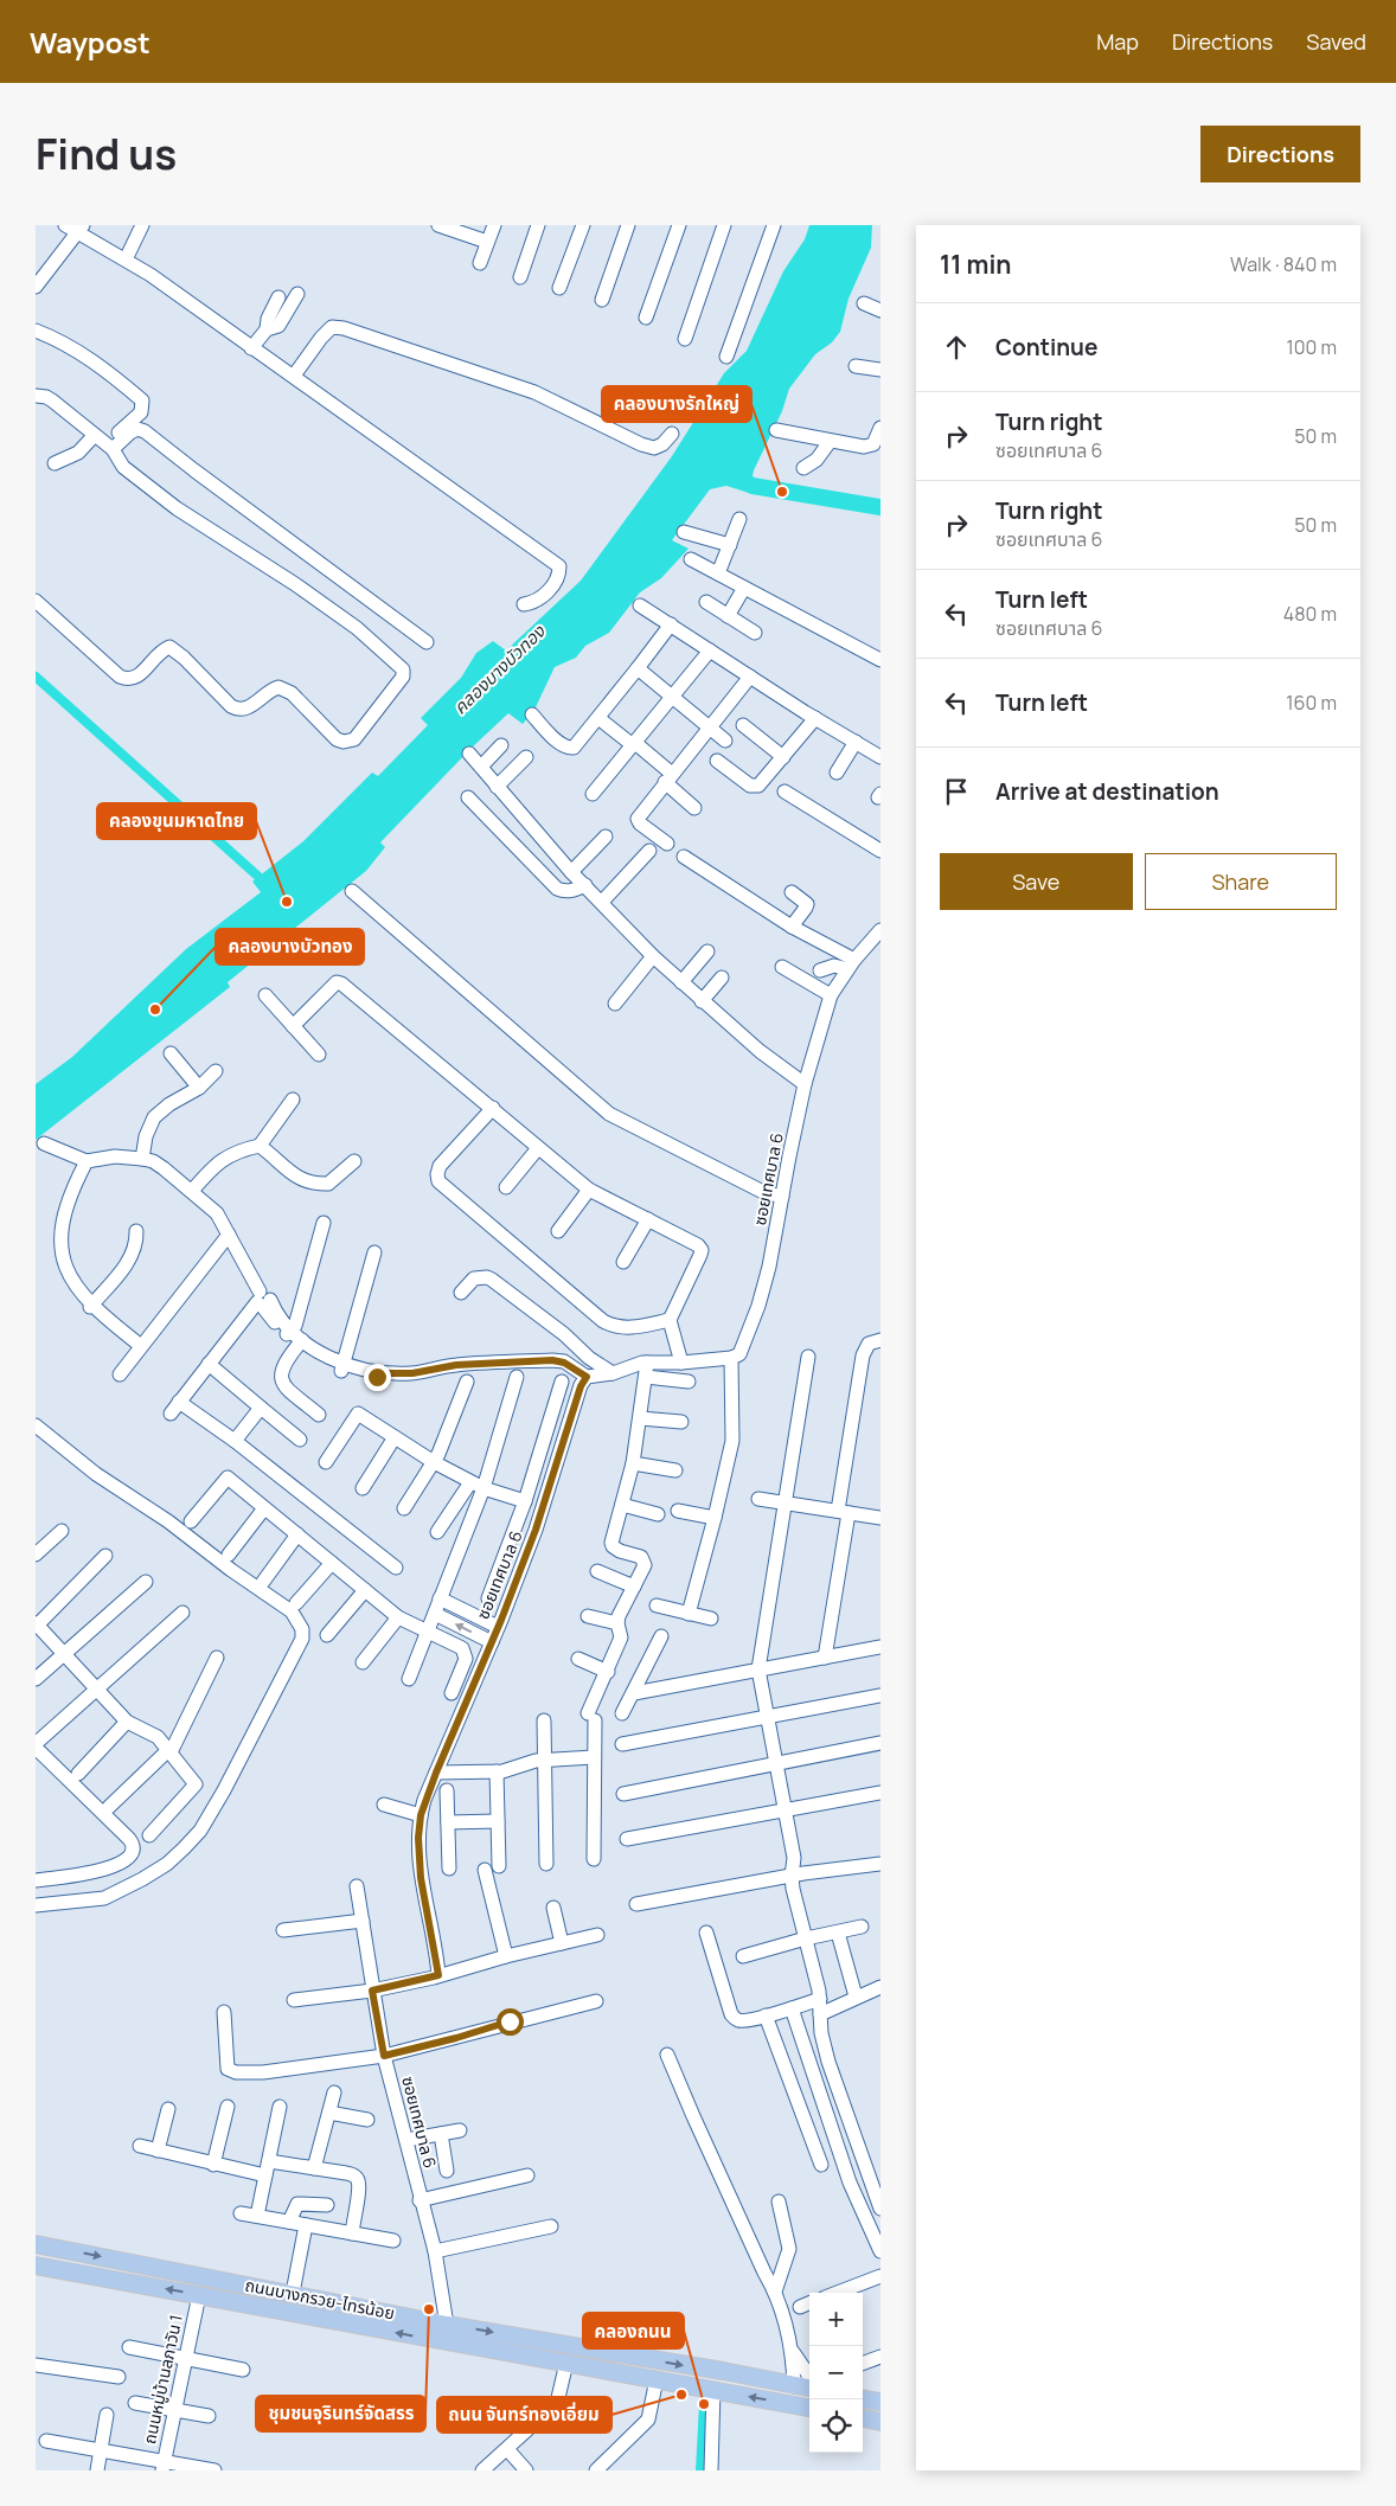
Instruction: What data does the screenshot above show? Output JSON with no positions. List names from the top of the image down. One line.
{"streets":{"main road":["ถนนบางกรวย-ไทรน้อย"],"street":["ซอยเทศบาล 6","ถนนหมู่บ้านลภาวัน 1"]},"crossings":[["ซอยเทศบาล 6","ถนนบางกรวย-ไทรน้อย"],["ถนนบางกรวย-ไทรน้อย","ถนนหมู่บ้านลภาวัน 1"]],"water":["คลองบางบัวทอง"],"places":["คลองบางรักใหญ่","คลองขุนมหาดไทย","คลองบางบัวทอง","ชุมชนจุรินทร์จัดสรร","ถนน จันทร์ทองเอี่ยม","คลองถนน"],"page":{"header":"Waypost","nav":["Map","Directions","Saved"],"title":"Find us","buttons":["Directions",["Save","Share"]],"heading":["11 min","Walk · 840 m"],"list":[["Continue","100 m"],["Turn right","ซอยเทศบาล 6","50 m"],["Turn right","ซอยเทศบาล 6","50 m"],["Turn left","ซอยเทศบาล 6","480 m"],["Turn left","160 m"],"Arrive at destination"],"map_buttons":["+","−"]}}
